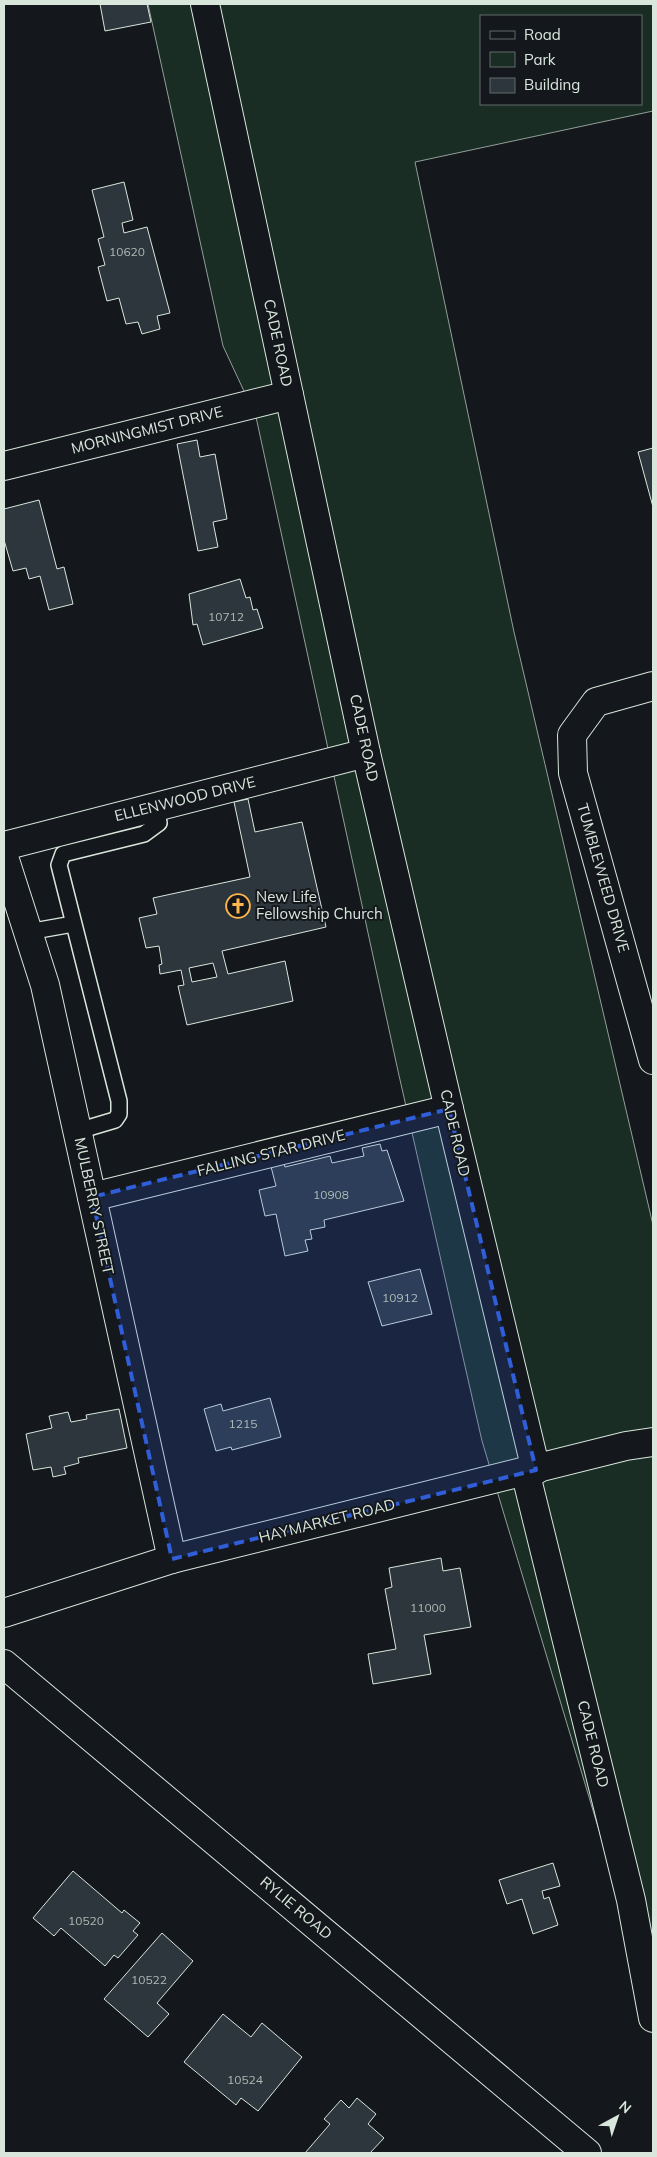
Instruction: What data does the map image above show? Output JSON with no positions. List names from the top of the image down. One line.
{"streets":{"street":["CADE ROAD","MORNINGMIST DRIVE","ELLENWOOD DRIVE","TUMBLEWEED DRIVE","FALLING STAR DRIVE","MULBERRY STREET","HAYMARKET ROAD","RYLIE ROAD"]},"crossings":[["CADE ROAD","MORNINGMIST DRIVE"],["CADE ROAD","ELLENWOOD DRIVE"],["CADE ROAD","FALLING STAR DRIVE"],["CADE ROAD","HAYMARKET ROAD"],["FALLING STAR DRIVE","MULBERRY STREET"],["MULBERRY STREET","HAYMARKET ROAD"]],"places":{"church":["New Life Fellowship Church"]},"house_numbers":["10620","10712","10908","10912","1215","11000","10520","10522","10524"],"legend":["Road","Park","Building"],"north":"top right"}
